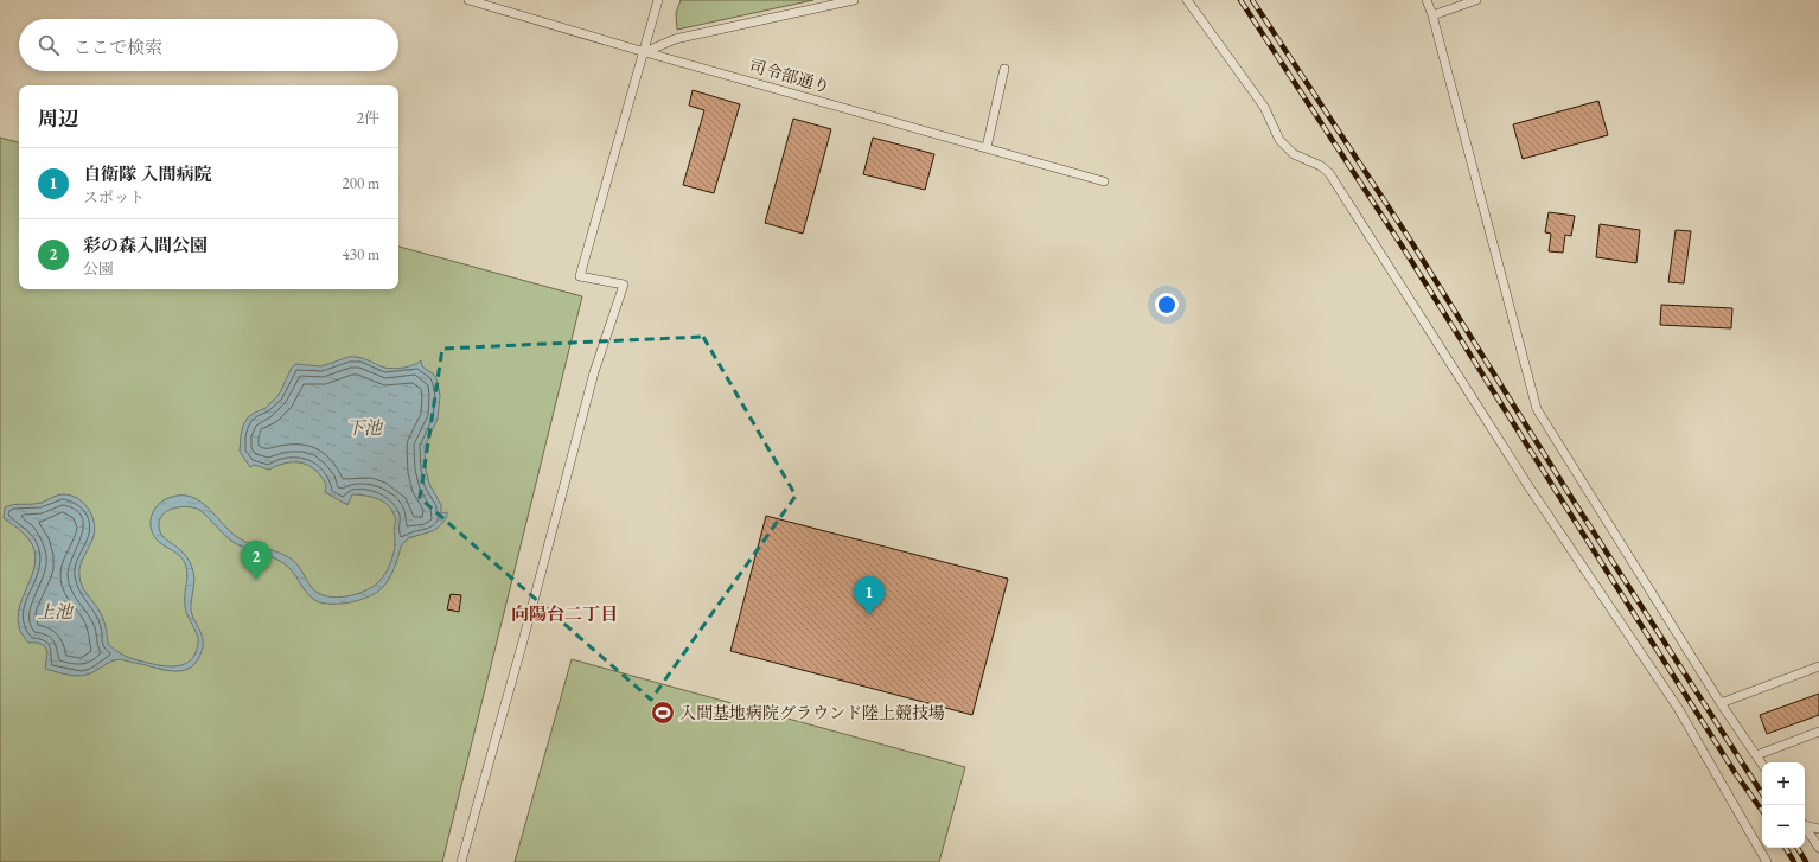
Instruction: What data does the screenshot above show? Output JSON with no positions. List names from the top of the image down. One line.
{"streets":{"lane":["司令部通り"]},"districts":["向陽台二丁目"],"water":["下池","上池"],"places":{"sports":["入間基地病院グラウンド陸上競技場"]},"page":{"search":"ここで検索","heading":["周辺","2件"],"list":[{"mark":"1","name":"自衛隊 入間病院","note":"スポット","value":"200 m"},{"mark":"2","name":"彩の森入間公園","note":"公園","value":"430 m"}],"pins":["2","1"],"map_buttons":["+","−"]}}
